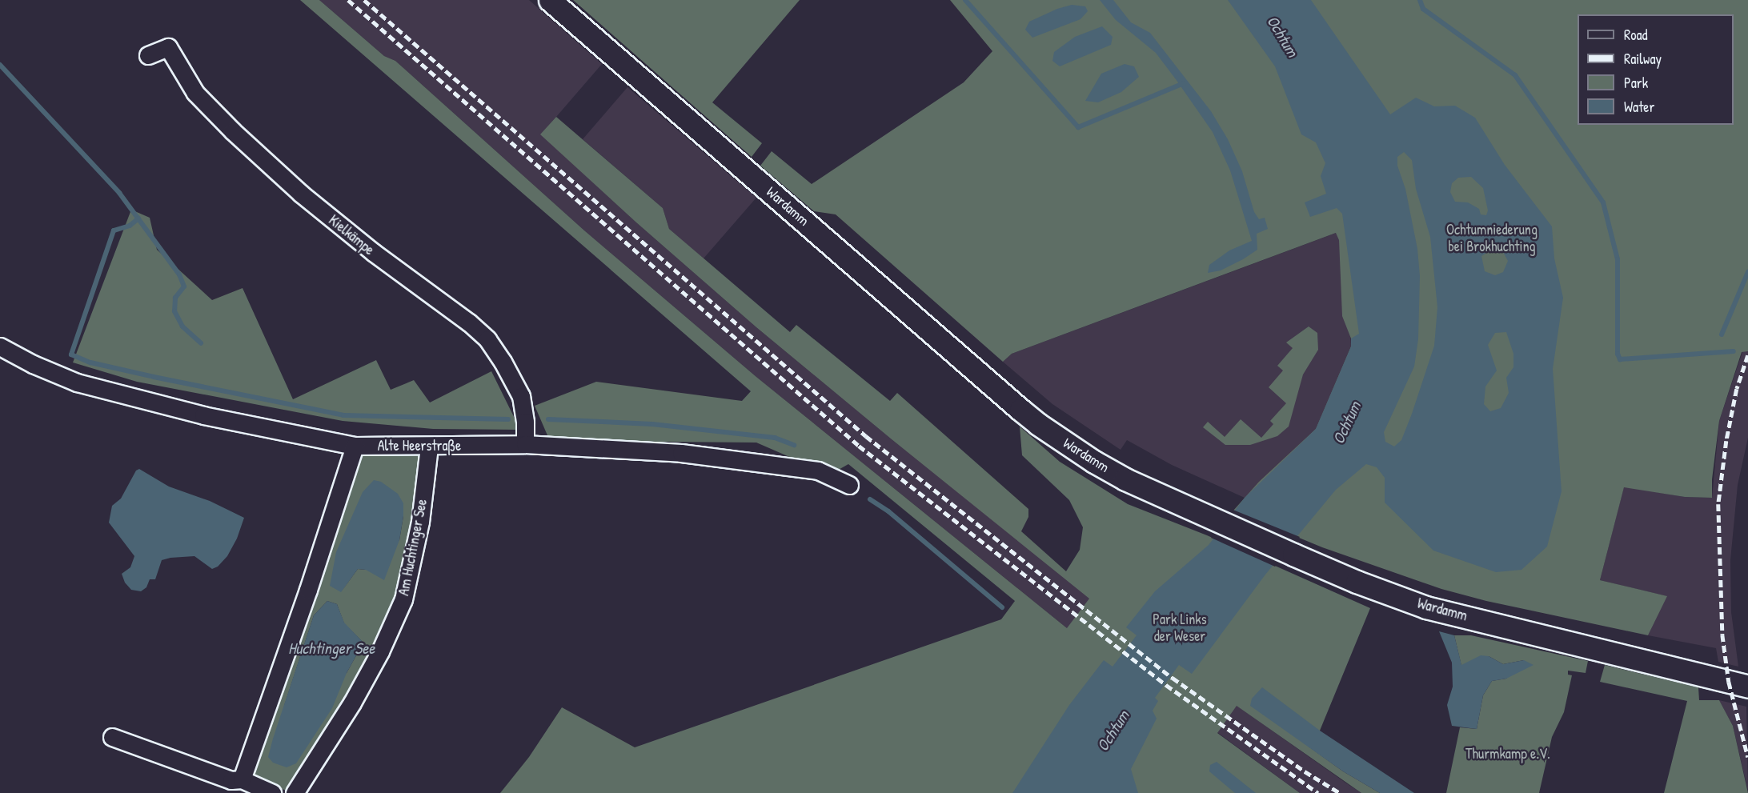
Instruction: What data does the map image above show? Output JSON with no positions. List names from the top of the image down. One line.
{"streets":{"street":["Wardamm","Kielkämpe","Alte Heerstraße","Am Huchtinger See"]},"crossings":[["Kielkämpe","Alte Heerstraße"],["Alte Heerstraße","Am Huchtinger See"]],"water":["Ochtum","Huchtinger See"],"parks":["Ochtumniederung bei Brokhuchting","Park Links der Weser","Thurmkamp e.V."],"legend":["Road","Railway","Park","Water"]}
